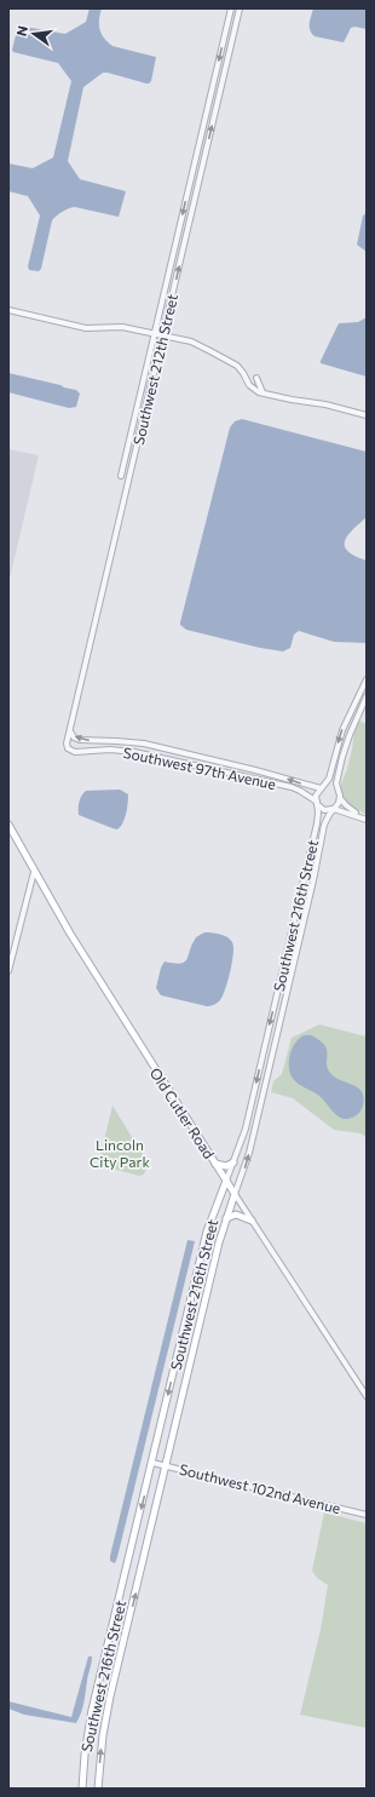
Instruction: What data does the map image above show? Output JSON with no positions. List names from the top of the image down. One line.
{"streets":{"main road":["Southwest 216th Street","Old Cutler Road"],"street":["Southwest 212th Street","Southwest 97th Avenue","Southwest 102nd Avenue"]},"crossings":[["Southwest 212th Street","Southwest 97th Avenue"],["Southwest 97th Avenue","Southwest 216th Street"],["Southwest 216th Street","Old Cutler Road"],["Southwest 216th Street","Southwest 102nd Avenue"]],"parks":["Lincoln City Park"],"north":"left"}
